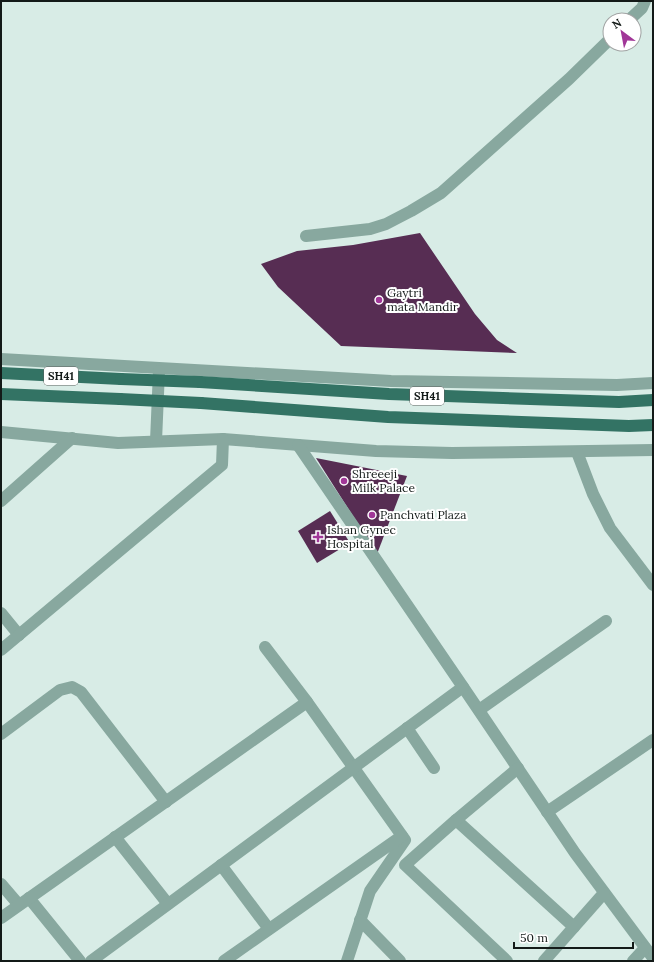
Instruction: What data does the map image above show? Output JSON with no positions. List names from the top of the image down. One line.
{"streets":{"main road":["SH41"]},"places":{"other":["Gaytri mata Mandir","Shreeeji Milk Palace","Panchvati Plaza"],"health":["Ishan Gynec Hospital"]},"scale_bar":"50 m","north":"top left"}
